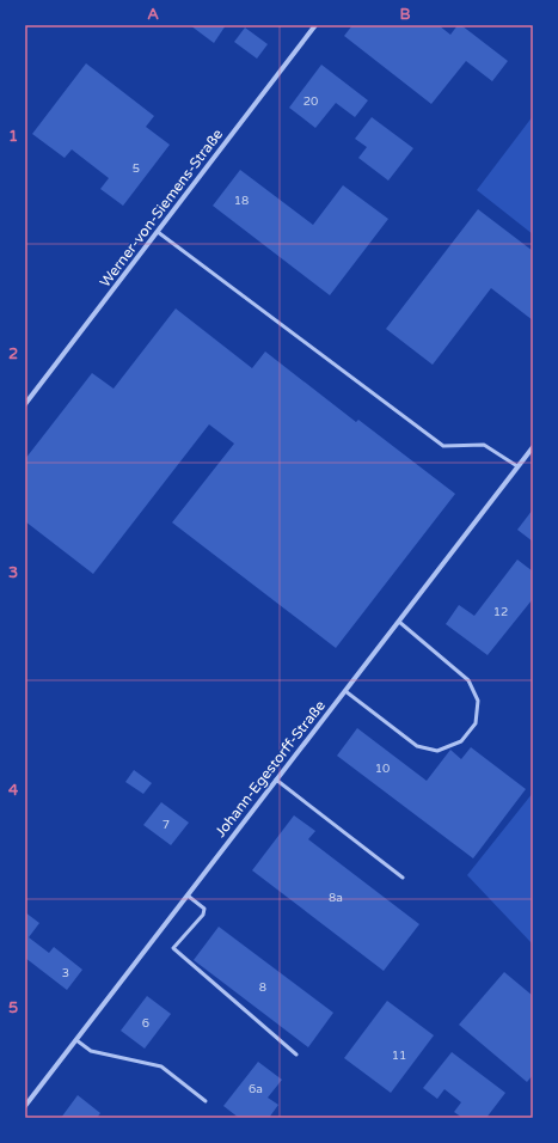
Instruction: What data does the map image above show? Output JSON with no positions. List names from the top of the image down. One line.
{"streets":{"street":["Werner-von-Siemens-Straße","Johann-Egestorff-Straße"]},"house_numbers":["20","5","18","12","10","7","8a","3","8","6","11","6a"],"grid":{"columns":["A","B"],"rows":["1","2","3","4","5"]}}
